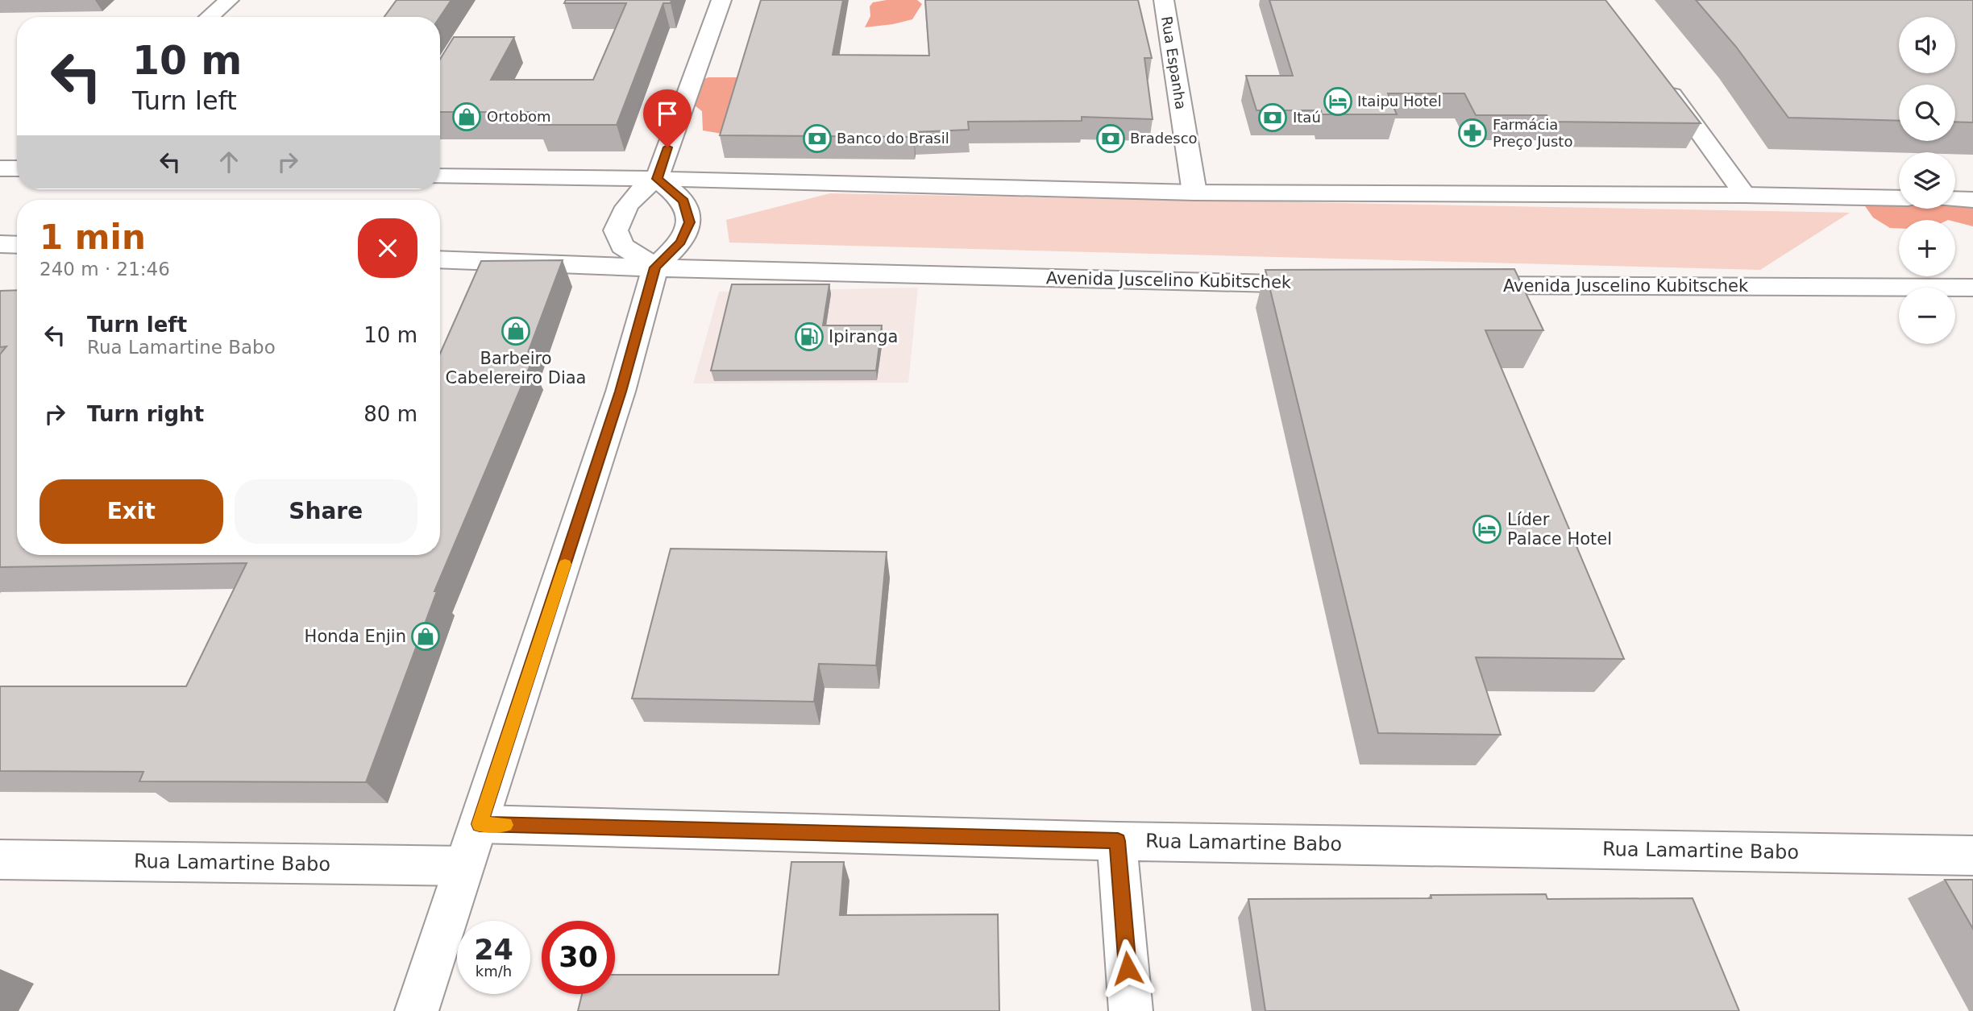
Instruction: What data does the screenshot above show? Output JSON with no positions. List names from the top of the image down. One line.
{"streets":{"main road":["Rua Espanha","Avenida Juscelino Kubitschek","Rua Lamartine Babo"]},"places":{"hotel":["Itaipu Hotel","Líder Palace Hotel"],"shop":["Ortobom","Barbeiro Cabelereiro Diaa","Honda Enjin"],"bank":["Itaú","Banco do Brasil","Bradesco"],"pharmacy":["Farmácia Preço Justo"],"fuel station":["Ipiranga"]},"page":{"map_buttons":["+","−"],"turn":["10 m","Turn left"],"heading":["1 min","240 m · 21:46"],"list":[{"name":"Turn left","note":"Rua Lamartine Babo","value":"10 m"},{"name":"Turn right","value":"80 m"}],"buttons":["Exit","Share"],"speed":"24 km/h","limit":"30"}}
